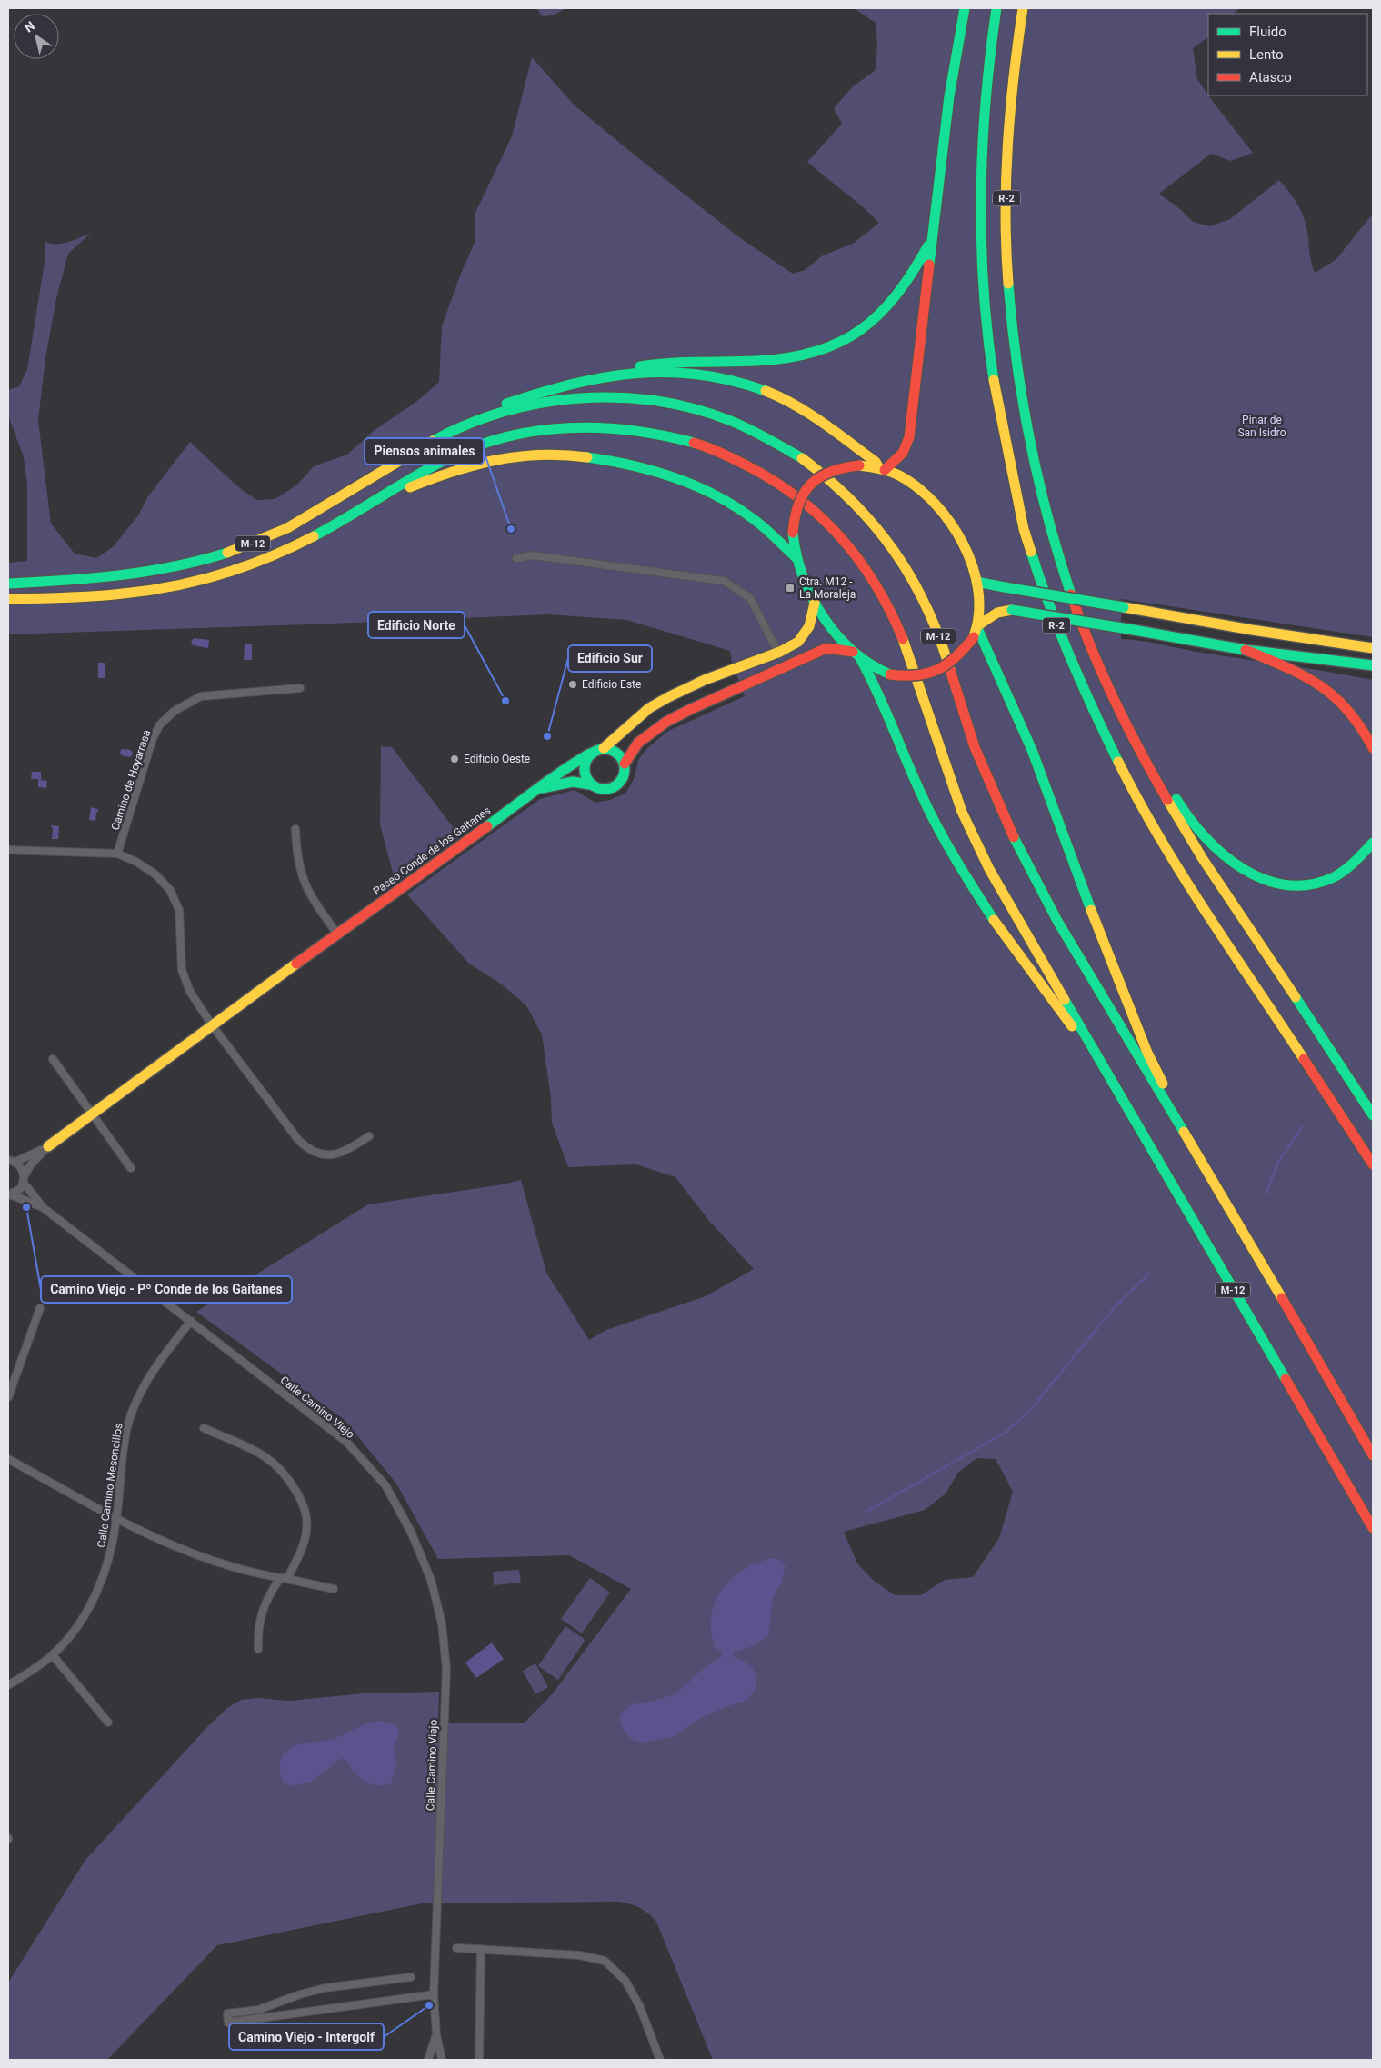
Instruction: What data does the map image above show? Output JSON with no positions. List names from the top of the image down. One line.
{"streets":{"main road":["R-2","M-12","Paseo Conde de los Gaitanes"],"street":["Camino de Hoyarrasa","Calle Camino Viejo","Calle Camino Mesoncillos"]},"crossings":[["Paseo Conde de los Gaitanes","Calle Camino Viejo"],["Calle Camino Viejo","Calle Camino Mesoncillos"]],"parks":["Pinar de San Isidro"],"places":{"other":["Piensos animales","Edificio Este","Edificio Norte","Edificio Sur","Edificio Oeste","Camino Viejo - Pº Conde de los Gaitanes","Camino Viejo - Intergolf"],"transit":["Ctra. M12 - La Moraleja"]},"legend":["Fluido","Lento","Atasco"],"north":"top left"}
